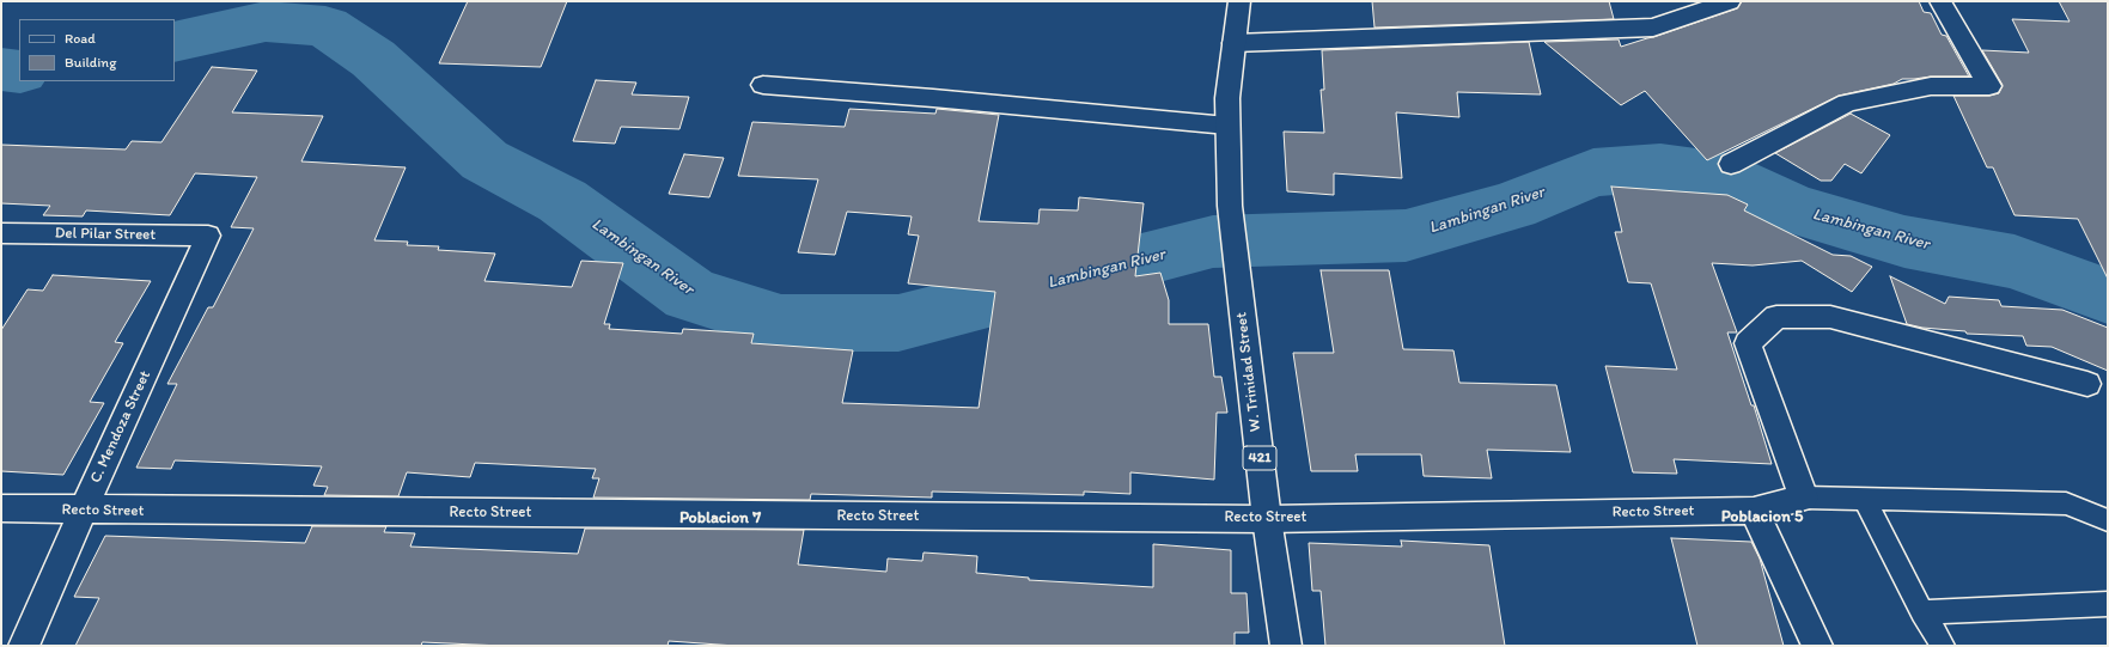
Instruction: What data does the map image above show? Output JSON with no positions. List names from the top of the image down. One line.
{"streets":{"street":["Del Pilar Street","W. Trinidad Street","C. Mendoza Street","421","Recto Street"]},"crossings":[["Del Pilar Street","C. Mendoza Street"],["W. Trinidad Street","421"],["W. Trinidad Street","Recto Street"],["C. Mendoza Street","Recto Street"]],"districts":["Poblacion 5","Poblacion 7"],"water":["Lambingan River"],"legend":["Road","Building"]}
